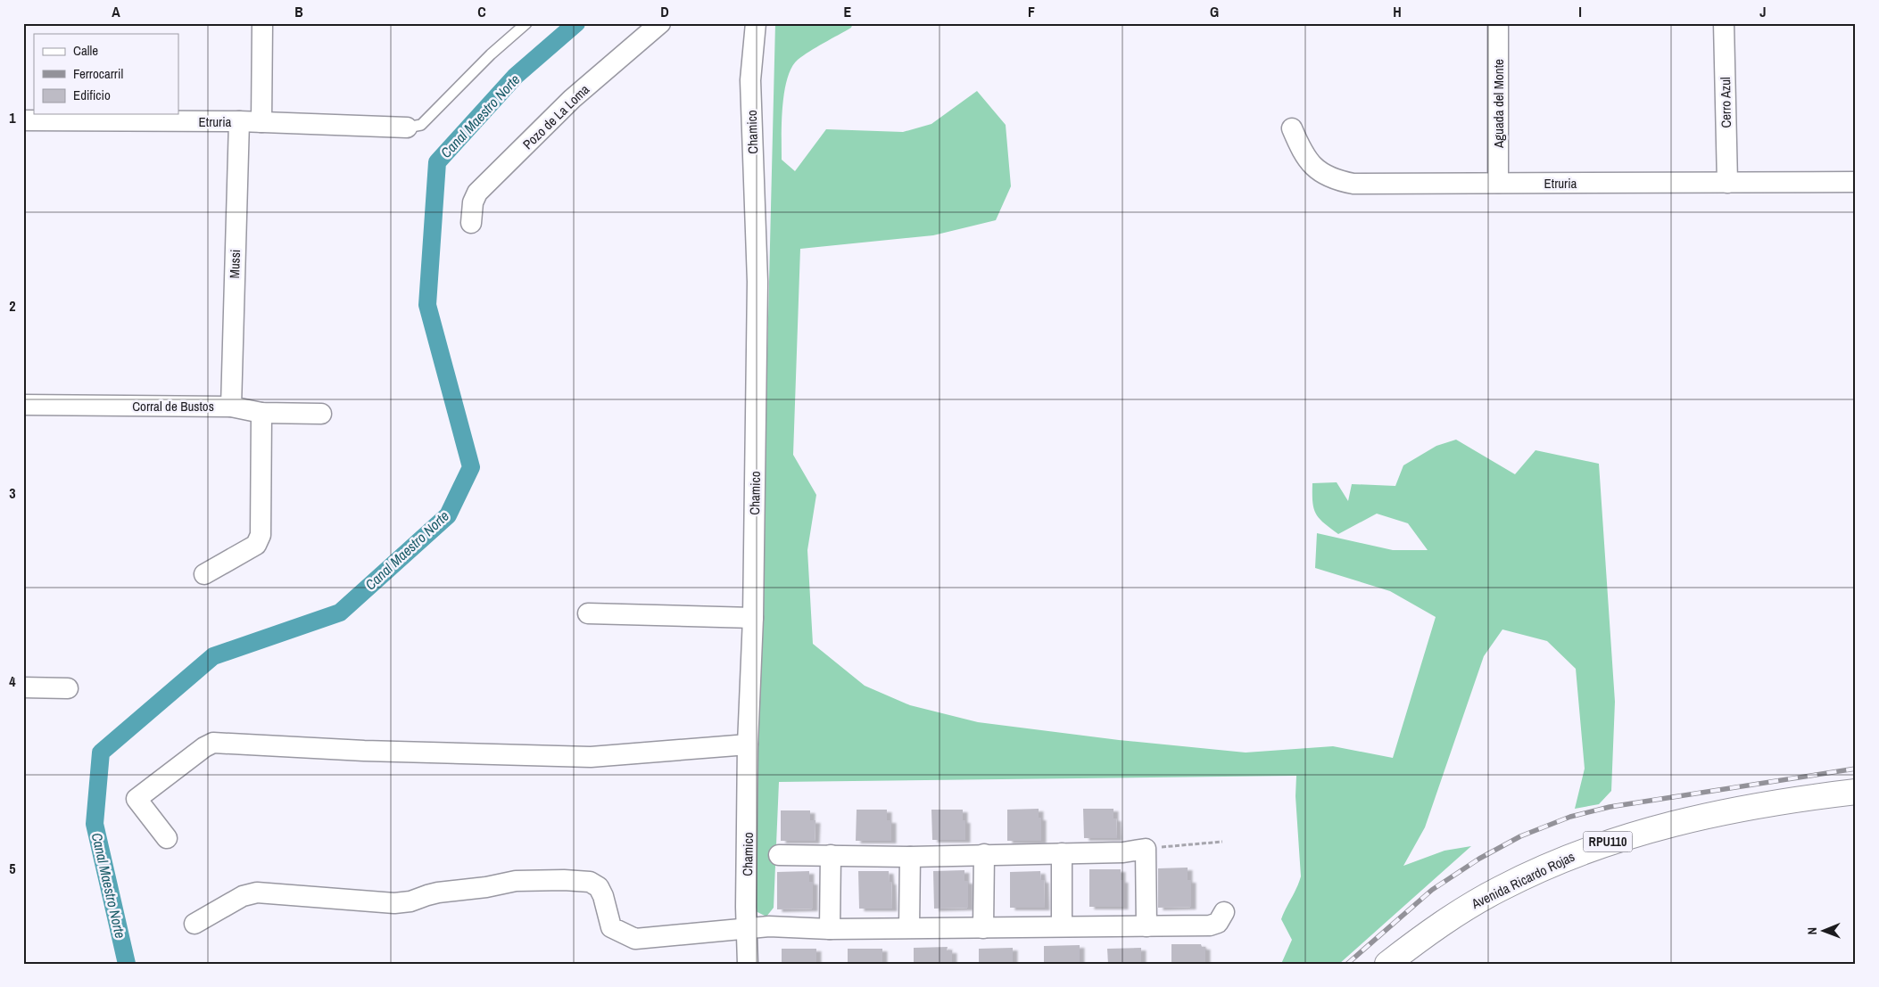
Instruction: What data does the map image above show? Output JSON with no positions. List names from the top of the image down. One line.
{"streets":{"main road":["RPU110","Avenida Ricardo Rojas"],"street":["Cerro Azul","Aguada del Monte","Pozo de La Loma","Etruria","Chamico","Mussi","Corral de Bustos"]},"crossings":[["Cerro Azul","Etruria"],["Aguada del Monte","Etruria"],["Etruria","Mussi"],["Mussi","Corral de Bustos"]],"water":["Canal Maestro Norte"],"legend":["Calle","Ferrocarril","Edificio"],"north":"left","grid":{"columns":["A","B","C","D","E","F","G","H","I","J"],"rows":["1","2","3","4","5"]}}
